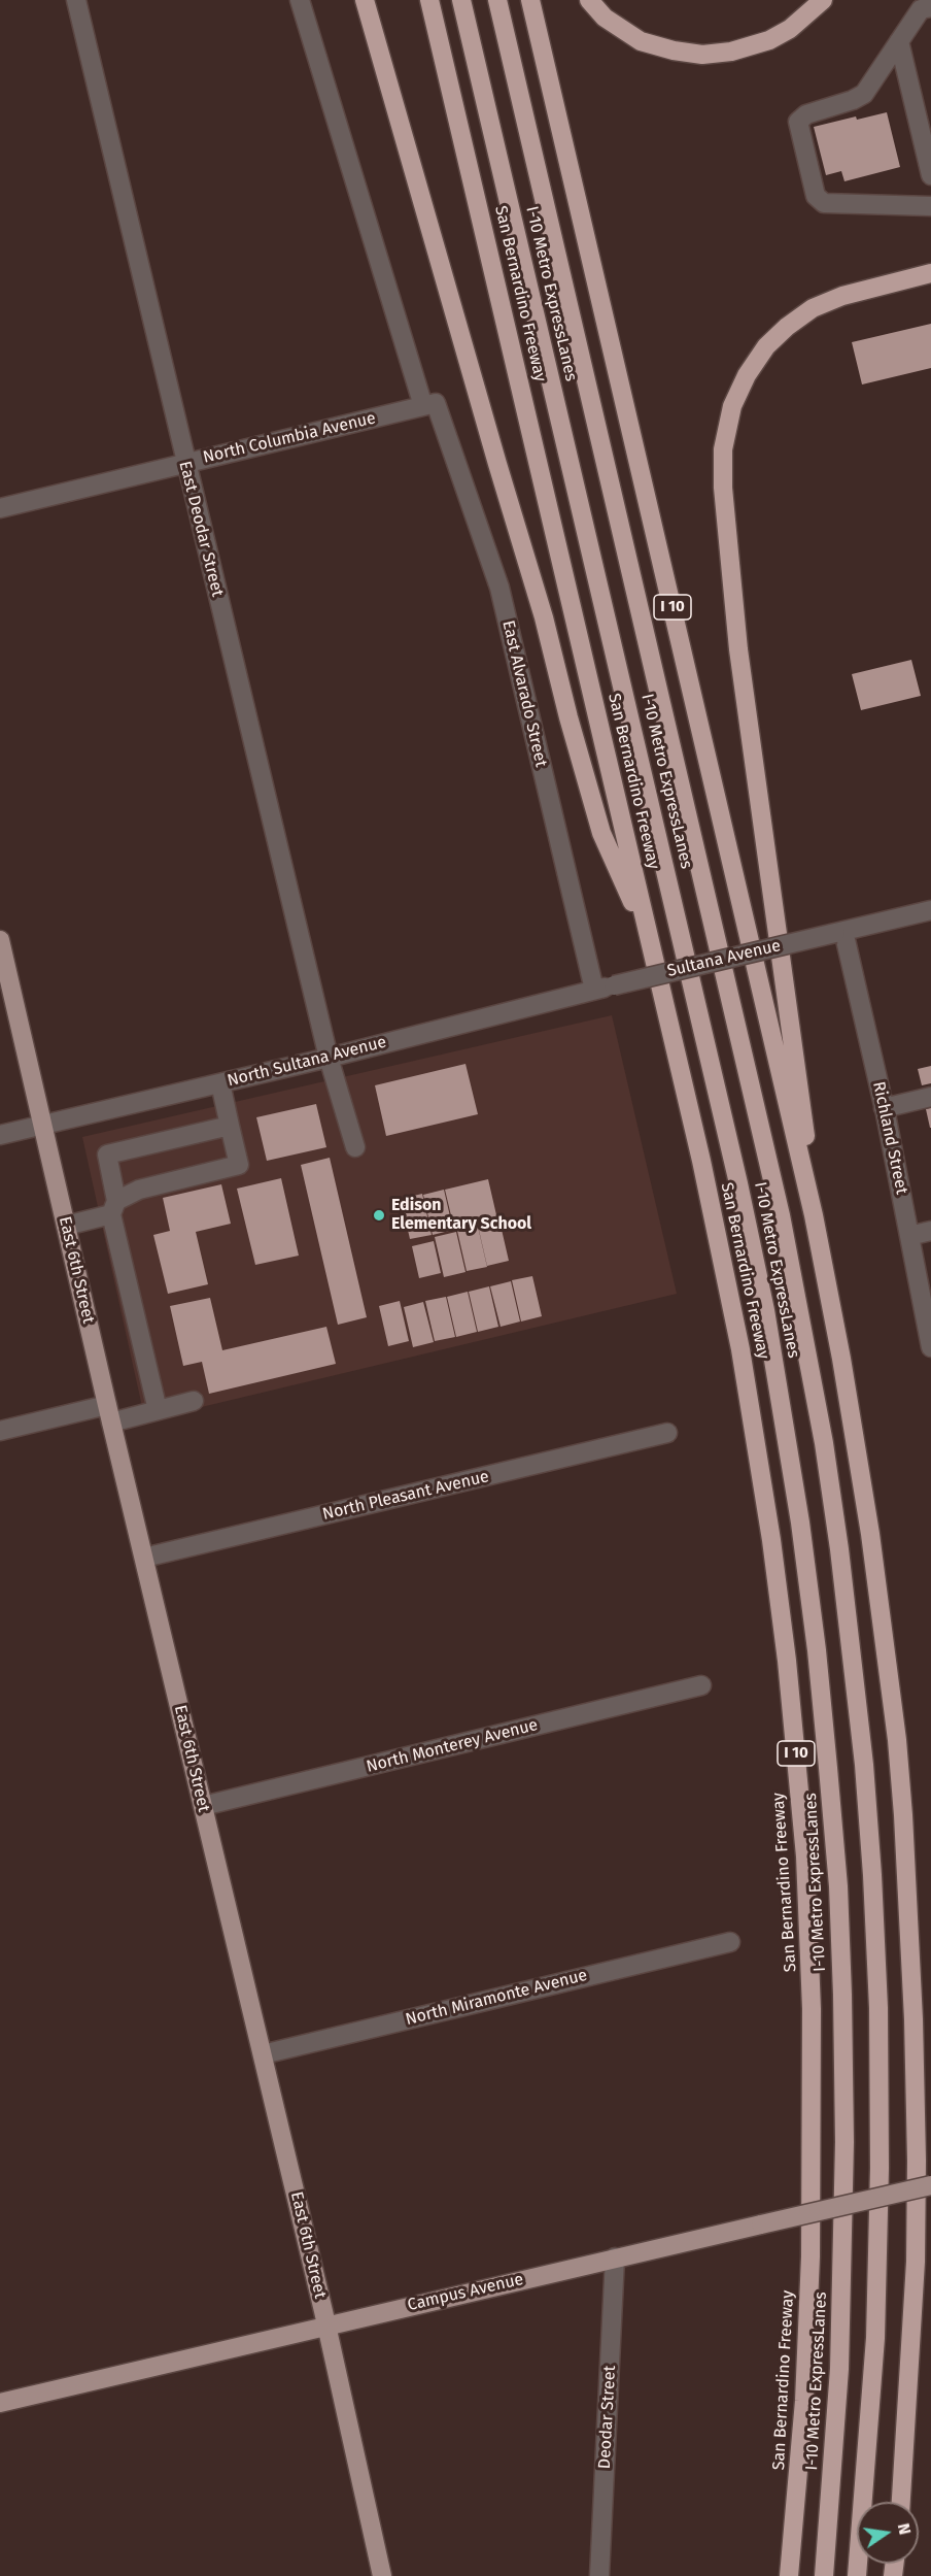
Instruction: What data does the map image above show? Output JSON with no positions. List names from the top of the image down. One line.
{"streets":{"highway":["San Bernardino Freeway","I-10 Metro ExpressLanes","I 10"],"main road":["East 6th Street","Campus Avenue"],"street":["North Columbia Avenue","East Deodar Street","East Alvarado Street","Sultana Avenue","North Sultana Avenue","Richland Street","North Pleasant Avenue","North Monterey Avenue","North Miramonte Avenue","Deodar Street"]},"crossings":[["North Columbia Avenue","East Deodar Street"],["North Columbia Avenue","East Alvarado Street"],["East Deodar Street","North Sultana Avenue"],["East Alvarado Street","North Sultana Avenue"],["Sultana Avenue","North Sultana Avenue"],["Sultana Avenue","Richland Street"],["North Sultana Avenue","East 6th Street"],["East 6th Street","North Pleasant Avenue"],["East 6th Street","North Monterey Avenue"],["East 6th Street","North Miramonte Avenue"],["East 6th Street","Campus Avenue"],["Campus Avenue","Deodar Street"]],"places":["Edison Elementary School"],"north":"right"}
